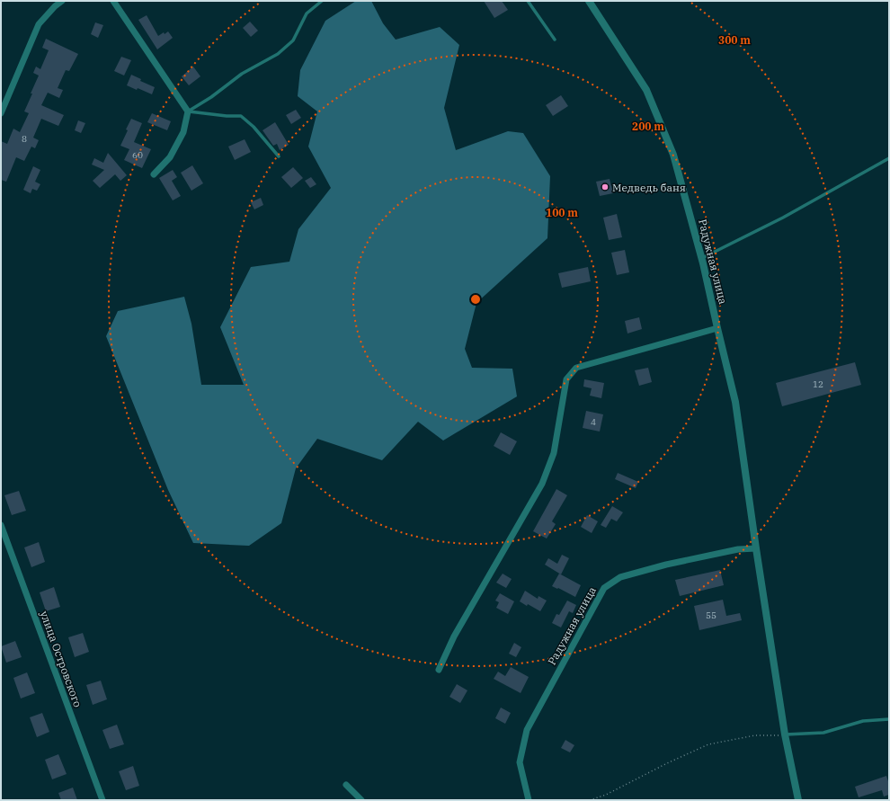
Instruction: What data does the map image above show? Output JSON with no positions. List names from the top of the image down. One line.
{"streets":{"street":["Радужная улица","улица Островского"]},"places":["Медведь баня"],"house_numbers":["8","60","12","4","55"],"rings":["300 m","200 m","100 m"]}
